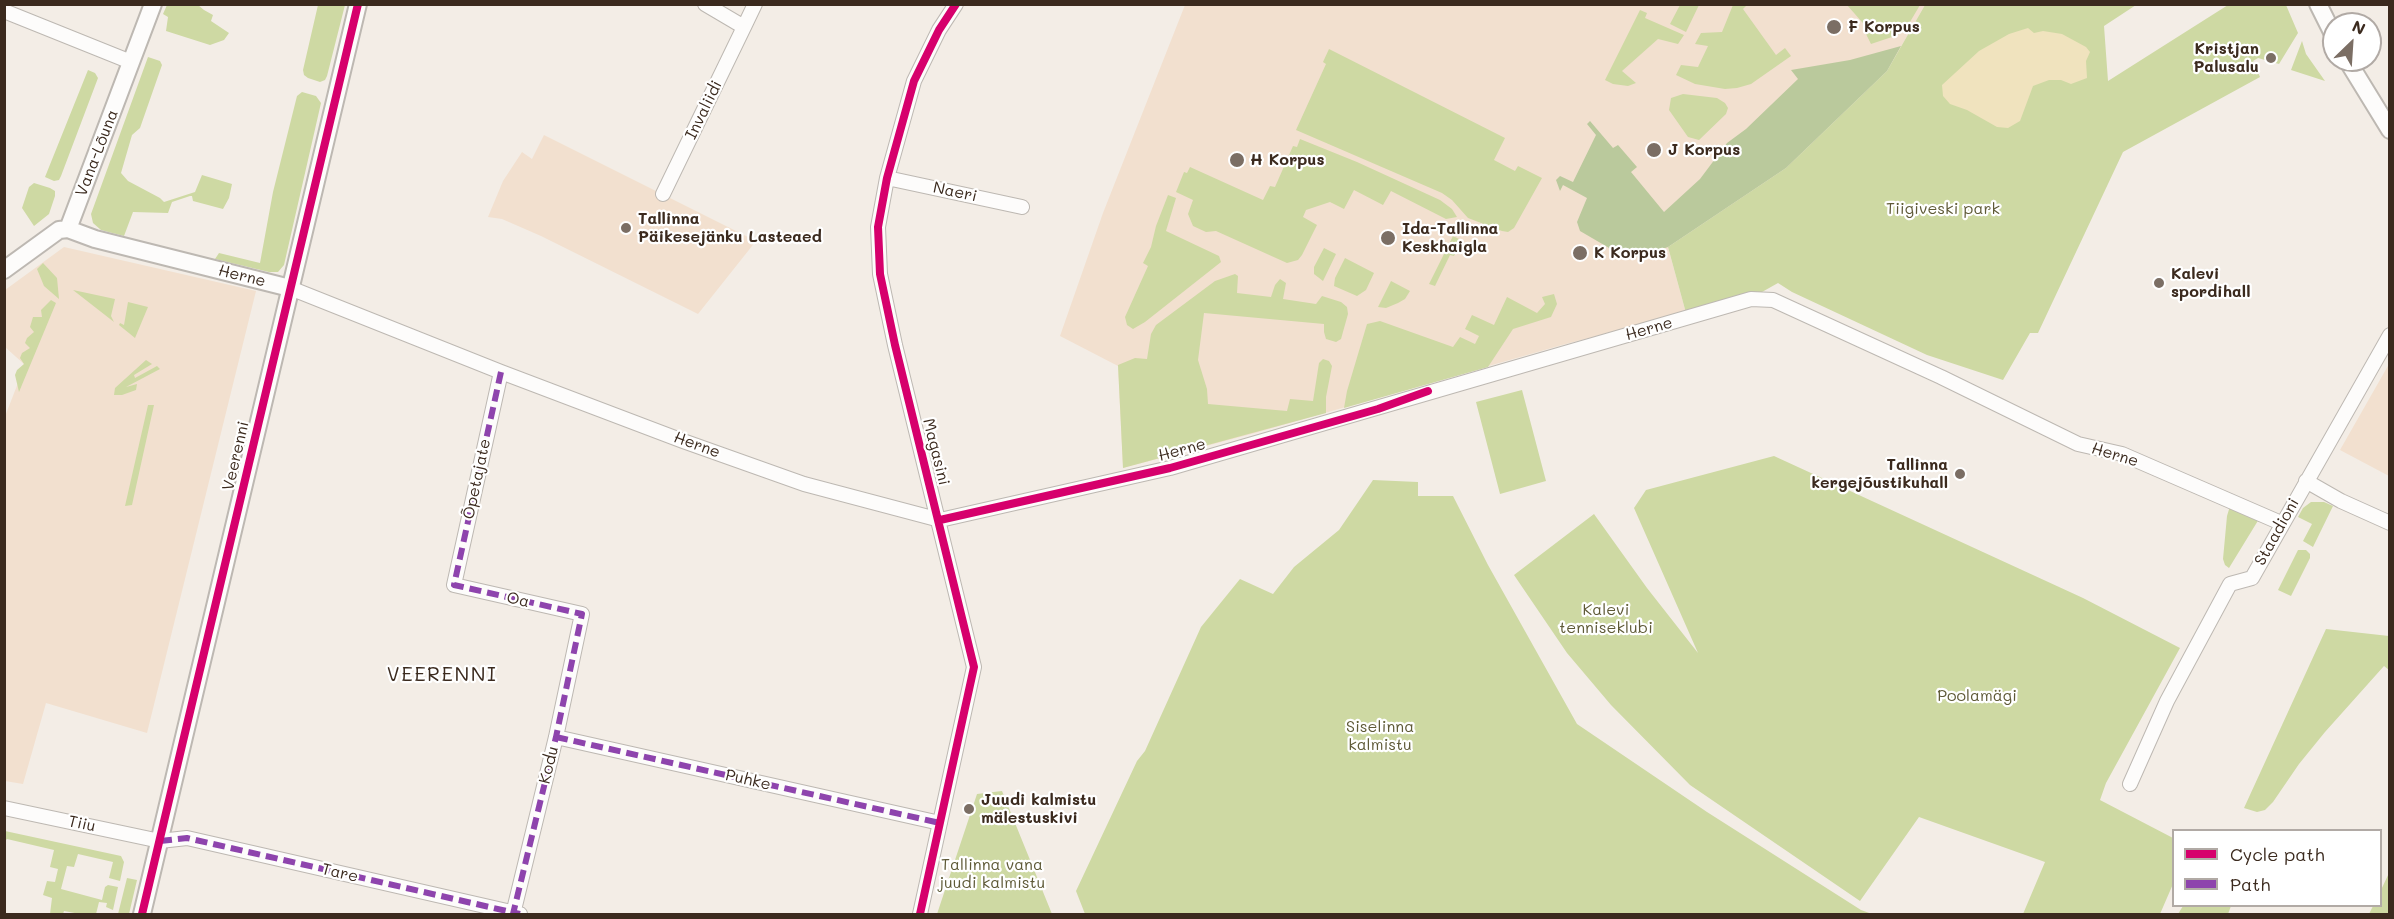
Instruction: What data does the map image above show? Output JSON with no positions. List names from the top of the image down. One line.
{"streets":{"street":["Invaliidi","Vana-Lõuna","Naeri","Herne","Magasini","Veerenni","Õpetajate","Staadioni","Oa","Kodu","Puhke","Tiiu","Tare"]},"crossings":[["Vana-Lõuna","Herne"],["Naeri","Magasini"],["Herne","Magasini"],["Herne","Veerenni"],["Herne","Õpetajate"],["Herne","Staadioni"],["Magasini","Puhke"],["Veerenni","Tiiu"],["Veerenni","Tare"],["Õpetajate","Oa"],["Oa","Kodu"],["Kodu","Puhke"],["Kodu","Tare"],["Tiiu","Tare"]],"districts":["VEERENNI"],"parks":["Tiigiveski park","Kalevi tenniseklubi","Poolamägi","Siselinna kalmistu","Tallinna vana juudi kalmistu"],"places":["F Korpus","Kristjan Palusalu","J Korpus","H Korpus","Tallinna Päikesejänku Lasteaed","Ida-Tallinna Keskhaigla","K Korpus","Kalevi spordihall","Tallinna kergejõustikuhall","Juudi kalmistu mälestuskivi"],"legend":["Cycle path","Path"],"north":"top right"}
